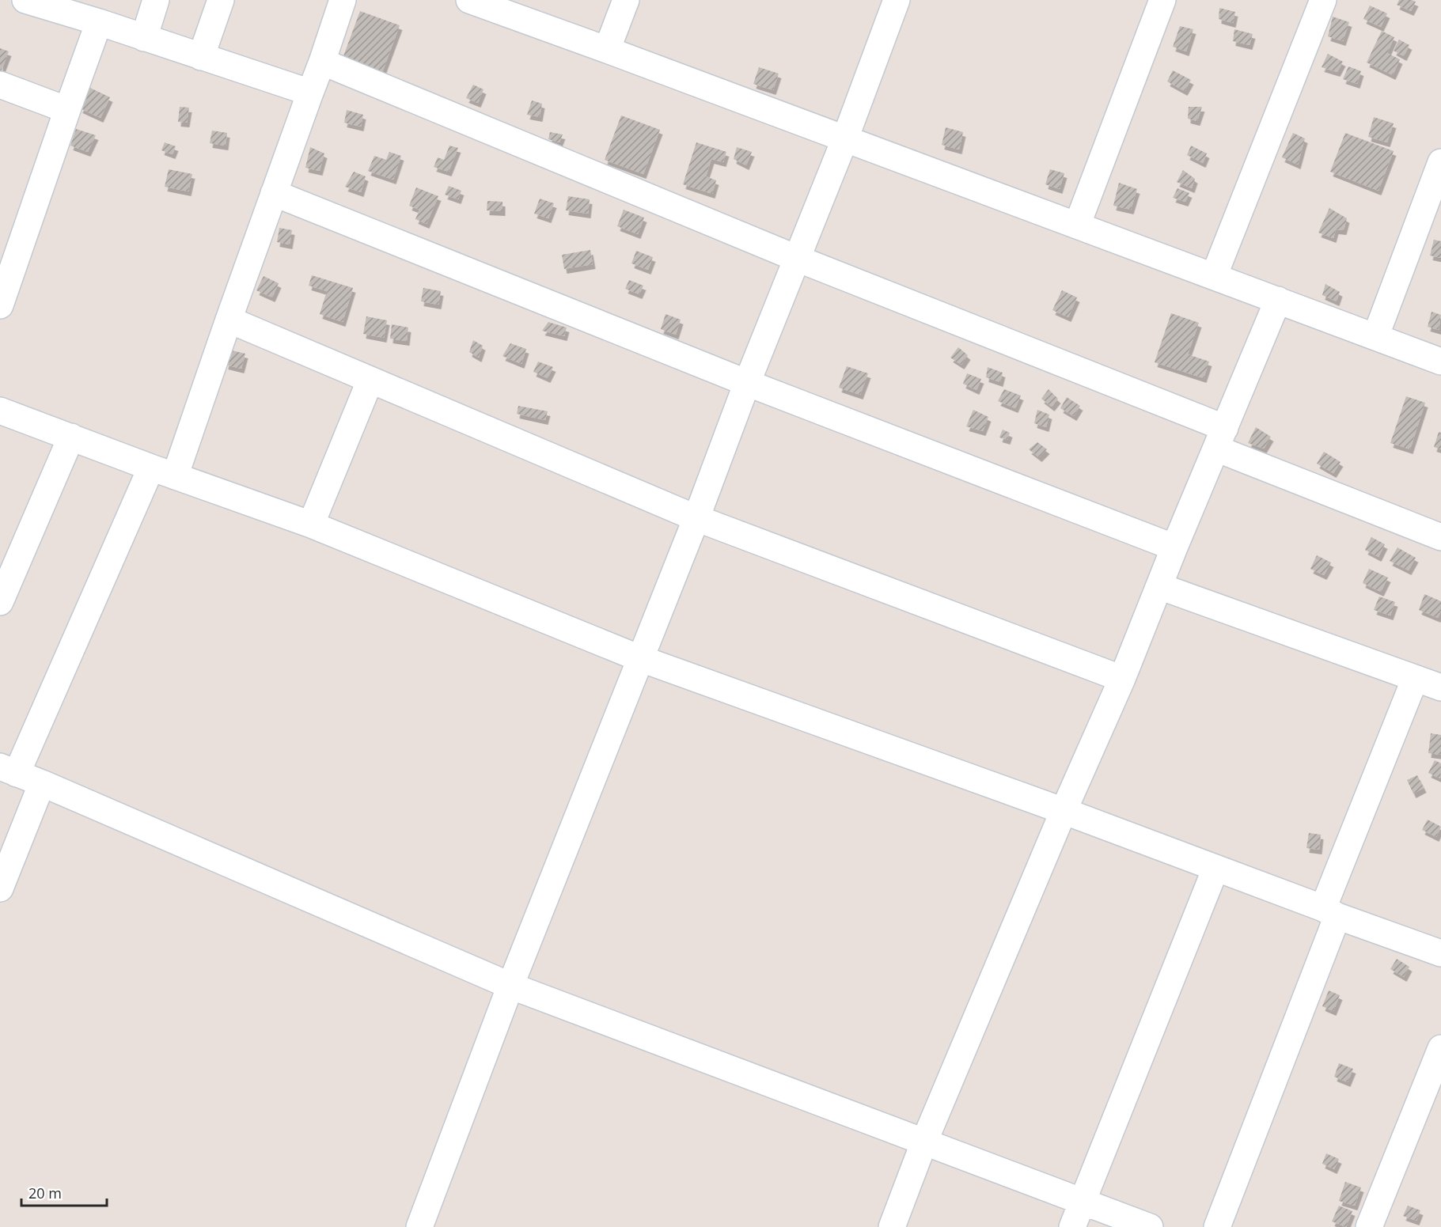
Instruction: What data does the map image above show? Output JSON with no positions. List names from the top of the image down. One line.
{"scale_bar":"20 m"}
